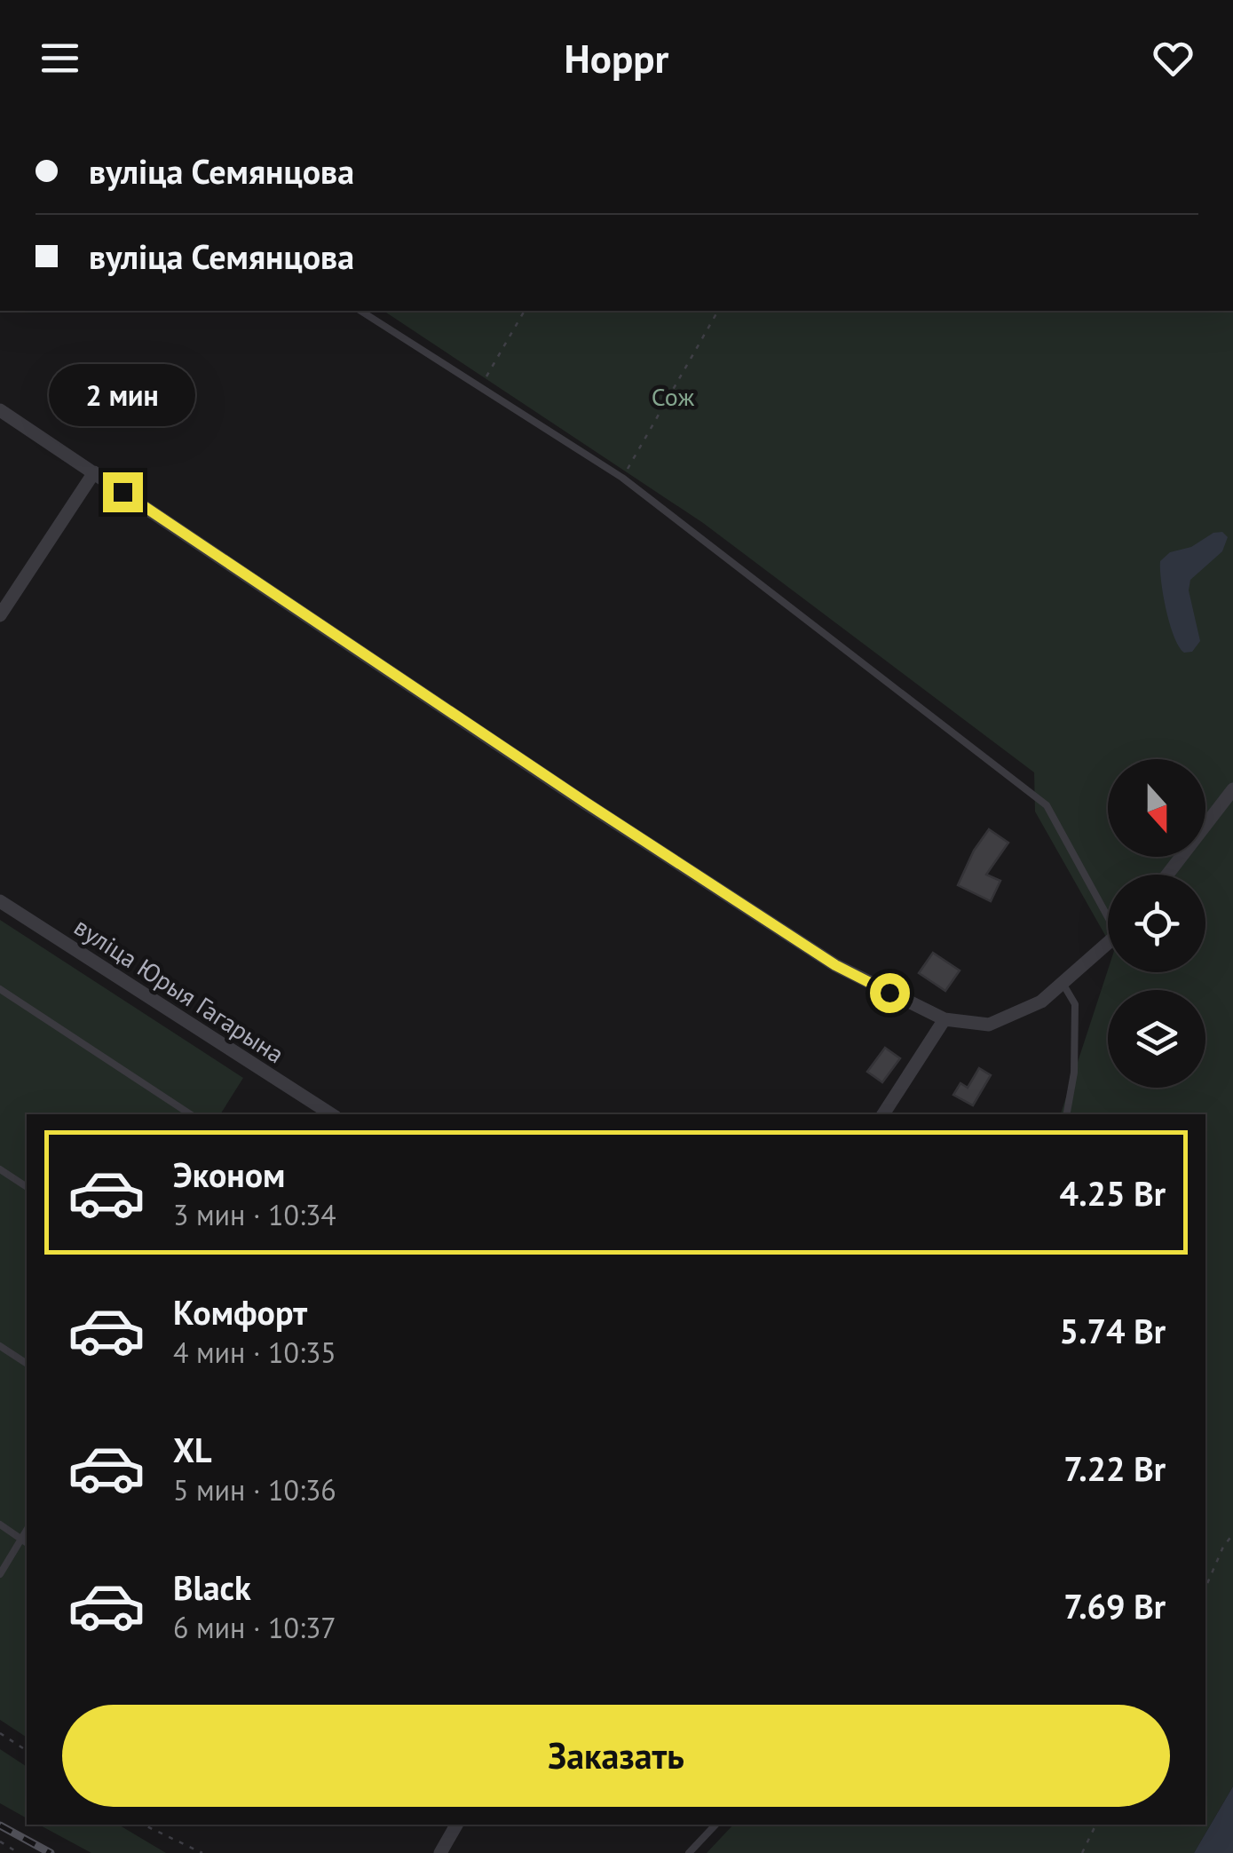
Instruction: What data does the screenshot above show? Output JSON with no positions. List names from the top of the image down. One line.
{"streets":{"street":["вуліца Юрыя Гагарына"]},"parks":["Сож"],"north":"bottom","page":{"header":"Hoppr","banner":["вуліца Семянцова","вуліца Семянцова"],"bubble":"2 мин","list":[{"name":"Эконом","note":"3 мин · 10:34","value":"4.25 Br"},{"name":"Комфорт","note":"4 мин · 10:35","value":"5.74 Br"},{"name":"XL","note":"5 мин · 10:36","value":"7.22 Br"},{"name":"Black","note":"6 мин · 10:37","value":"7.69 Br"}],"buttons":"Заказать"}}
